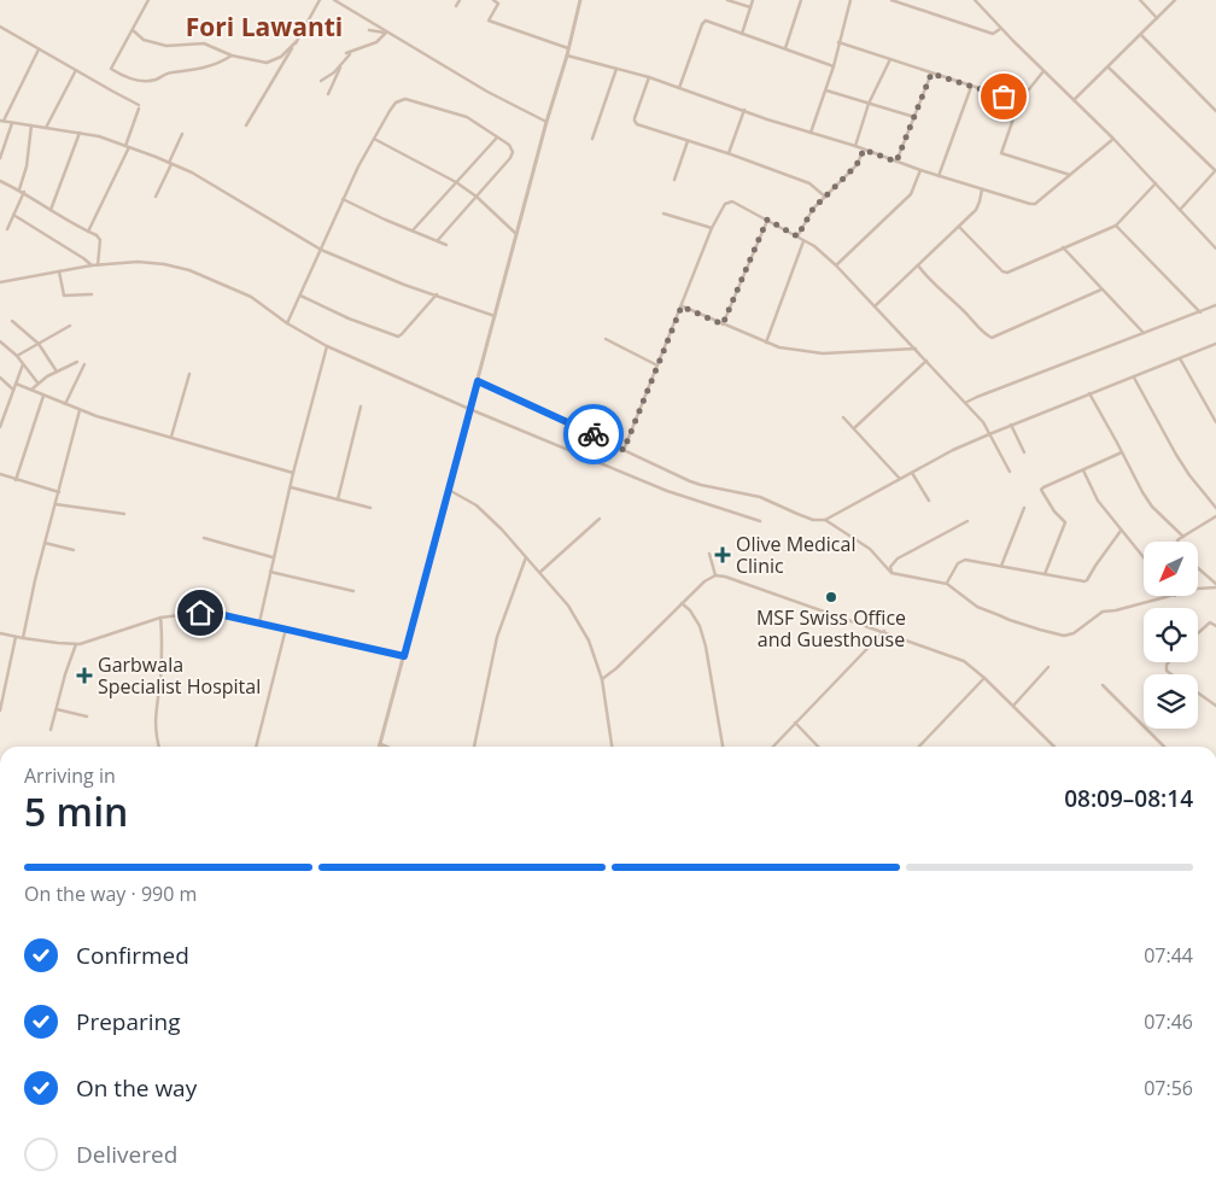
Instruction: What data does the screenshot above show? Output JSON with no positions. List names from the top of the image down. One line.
{"districts":["Fori Lawanti"],"places":{"health":["Olive Medical Clinic","Garbwala Specialist Hospital"],"other":["MSF Swiss Office and Guesthouse"]},"north":"bottom left","page":{"heading":["5 min","Arriving in","08:09–08:14"],"bar":"On the way · 990 m","list":[["Confirmed","07:44"],["Preparing","07:46"],["On the way","07:56"],"Delivered"]}}
